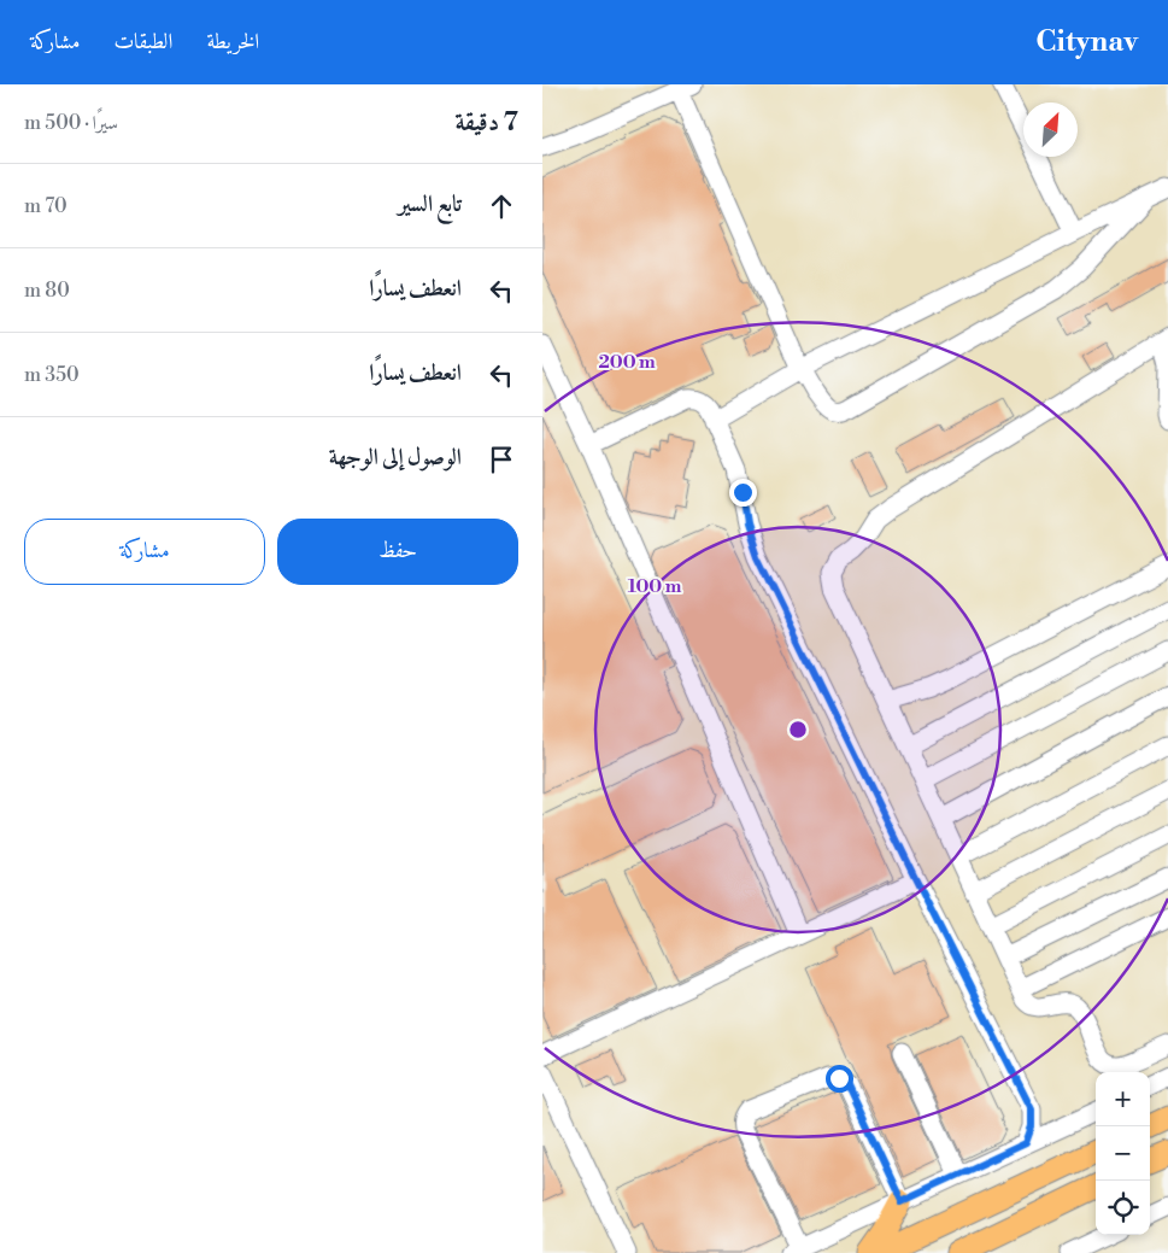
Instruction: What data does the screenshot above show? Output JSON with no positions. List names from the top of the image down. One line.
{"north":"top right","page":{"header":"Citynav","nav":["الخريطة","الطبقات","مشاركة"],"heading":["7 دقيقة","سيرًا · 500 m"],"list":[["تابع السير","70 m"],["انعطف يسارًا","80 m"],["انعطف يسارًا","350 m"],"الوصول إلى الوجهة"],"buttons":["حفظ","مشاركة"],"map_buttons":["+","−"]},"rings":["200 m","100 m"]}
